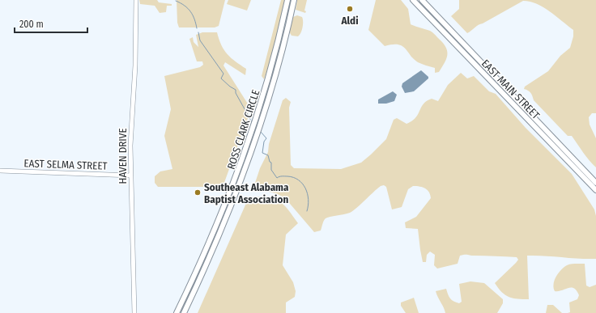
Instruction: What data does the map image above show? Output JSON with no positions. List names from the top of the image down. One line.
{"streets":{"highway":["EAST MAIN STREET","ROSS CLARK CIRCLE"],"street":["HAVEN DRIVE","EAST SELMA STREET"]},"crossings":[["HAVEN DRIVE","EAST SELMA STREET"]],"places":["Aldi","Southeast Alabama Baptist Association"],"scale_bar":"200 m"}
